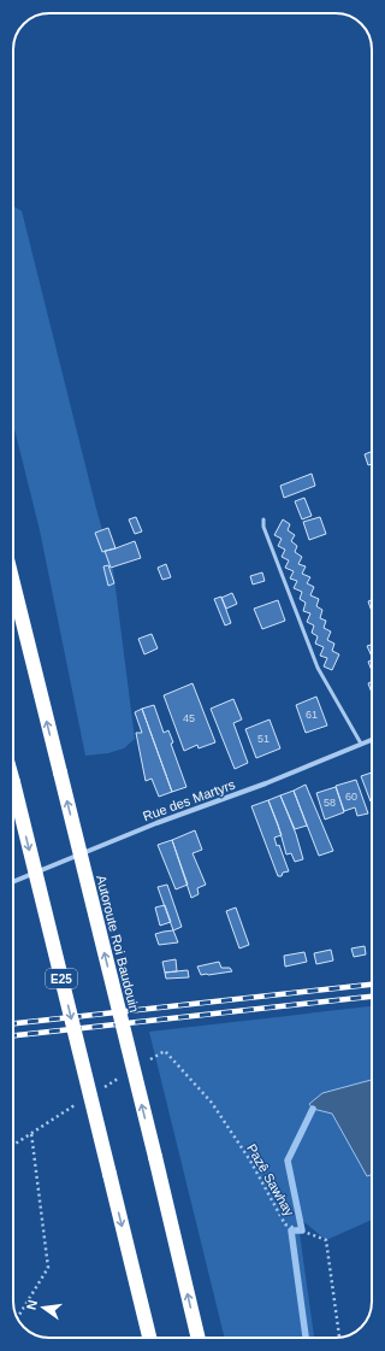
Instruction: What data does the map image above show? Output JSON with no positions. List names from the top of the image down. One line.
{"streets":{"highway":["Autoroute Roi Baudouin","E25"],"street":["Rue des Martyrs"],"path":["Pazê Sawhay"]},"house_numbers":["61","45","51","60","58"],"north":"left"}
